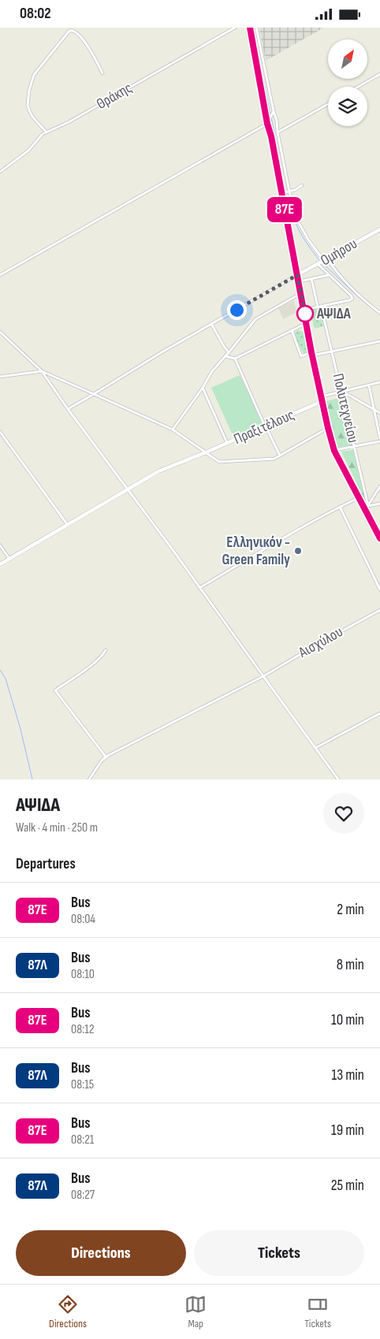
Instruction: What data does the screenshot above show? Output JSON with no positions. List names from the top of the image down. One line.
{"streets":{"street":["Θράκης","Ομήρου","Πολυτεχνείου","Πραξιτέλους","Αισχύλου"]},"places":["ΑΨΙΔΑ","Ελληνικόν - Green Family"],"lines":["bus line 87Ε"],"north":"top right","page":{"status":"08:02","on_map":"87Ε","heading":[["ΑΨΙΔΑ","Walk · 4 min · 250 m"],"Departures"],"list":[{"mark":"87Ε","name":"Bus","note":"08:04","value":"2 min"},{"mark":"87Λ","name":"Bus","note":"08:10","value":"8 min"},{"mark":"87Ε","name":"Bus","note":"08:12","value":"10 min"},{"mark":"87Λ","name":"Bus","note":"08:15","value":"13 min"},{"mark":"87Ε","name":"Bus","note":"08:21","value":"19 min"},{"mark":"87Λ","name":"Bus","note":"08:27","value":"25 min"}],"buttons":["Directions","Tickets"],"tabs":["Directions","Map","Tickets"]}}
